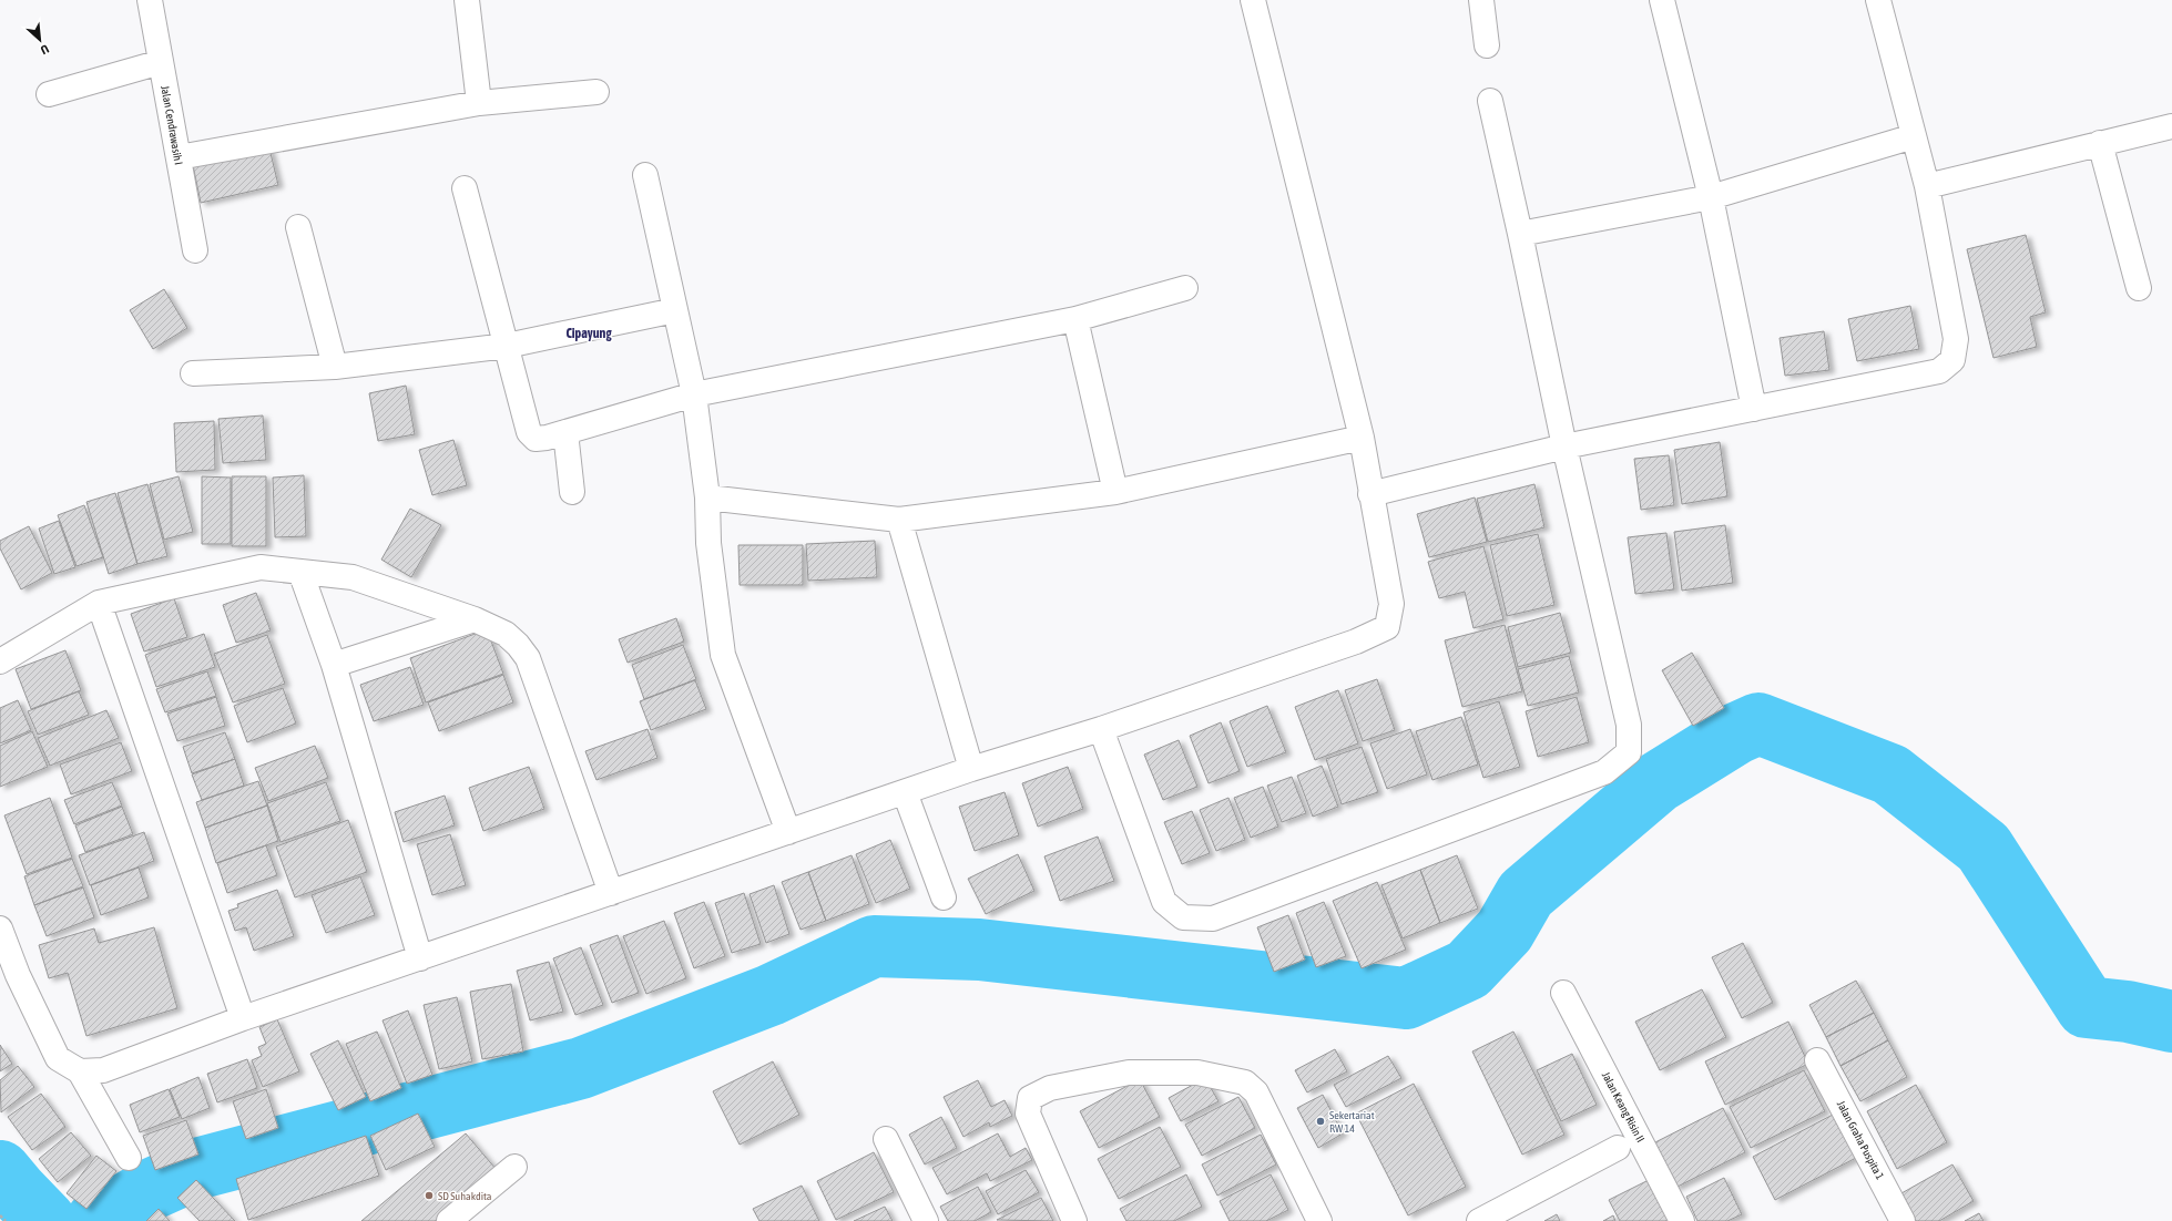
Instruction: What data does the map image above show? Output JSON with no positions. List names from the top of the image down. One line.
{"streets":{"street":["Jalan Cendrawasih I","Jalan Keang Risin II","Jalan Graha Puspita 1"]},"districts":["Cipayung"],"places":["Sekertariat RW 14","SD Suhakdita"],"north":"bottom right"}
